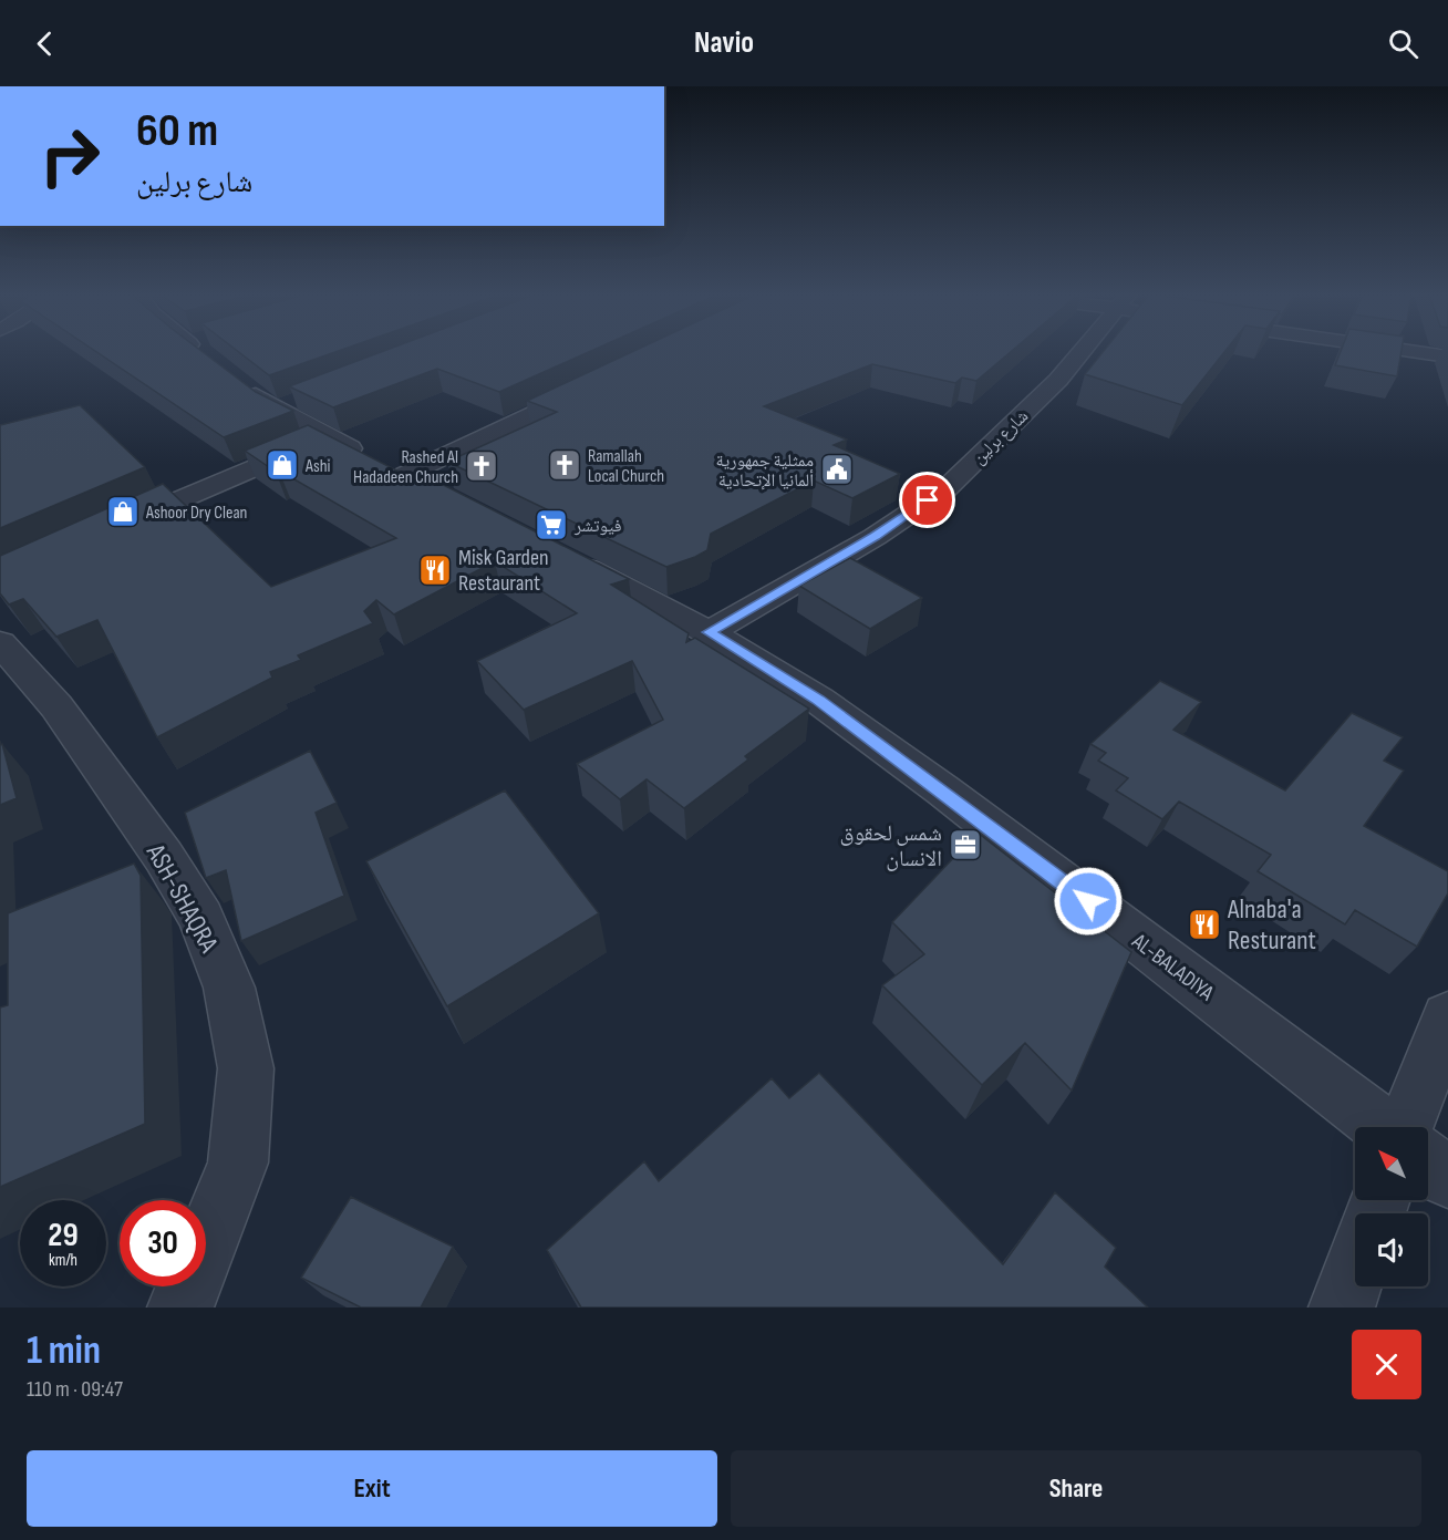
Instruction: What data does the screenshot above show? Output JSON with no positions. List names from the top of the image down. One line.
{"streets":{"street":["شارع برلين","ASH-SHAQRA","AL-BALADIYA"]},"crossings":[["شارع برلين","AL-BALADIYA"]],"places":{"shop":["Ashi","Ashoor Dry Clean"],"church":["Ramallah Local Church","Rashed Al Hadadeen Church"],"public building":["ممثلية جمهورية ألمانيا الإتحادية"],"supermarket":["فيوتشر"],"restaurant":["Misk Garden Restaurant","Alnaba'a Resturant"],"office":["شمس لحقوق الانسان"]},"north":"top left","page":{"header":"Navio","turn":["60 m","شارع برلين"],"speed":"29 km/h","limit":"30","heading":["1 min","110 m · 09:47"],"buttons":["Exit","Share"]}}
